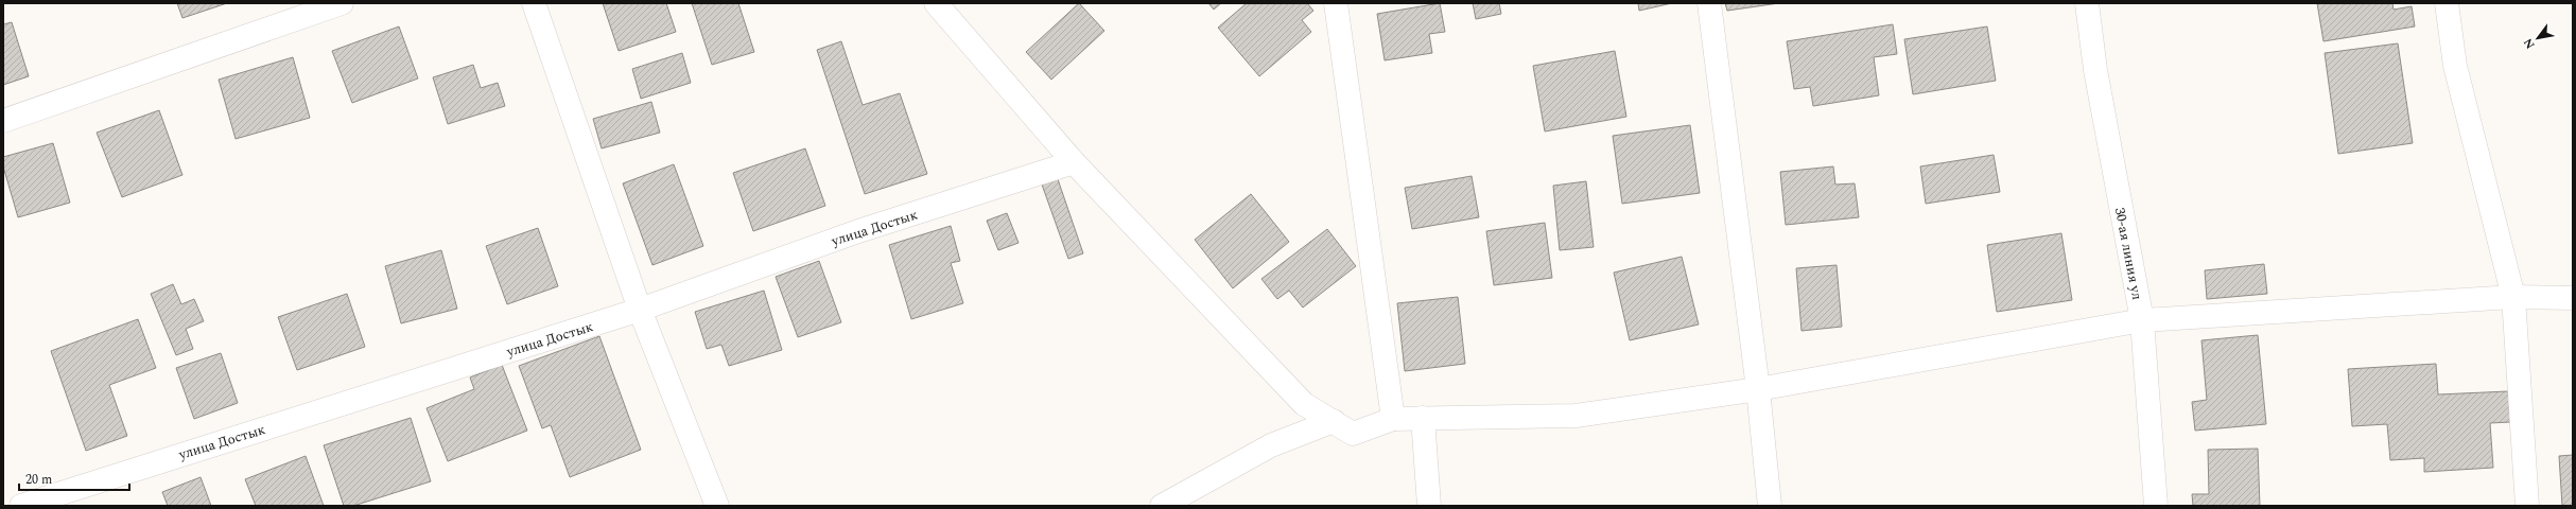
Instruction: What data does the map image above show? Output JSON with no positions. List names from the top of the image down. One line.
{"streets":{"street":["улица Достык","30-ая линия ул"]},"scale_bar":"20 m","north":"bottom left"}
